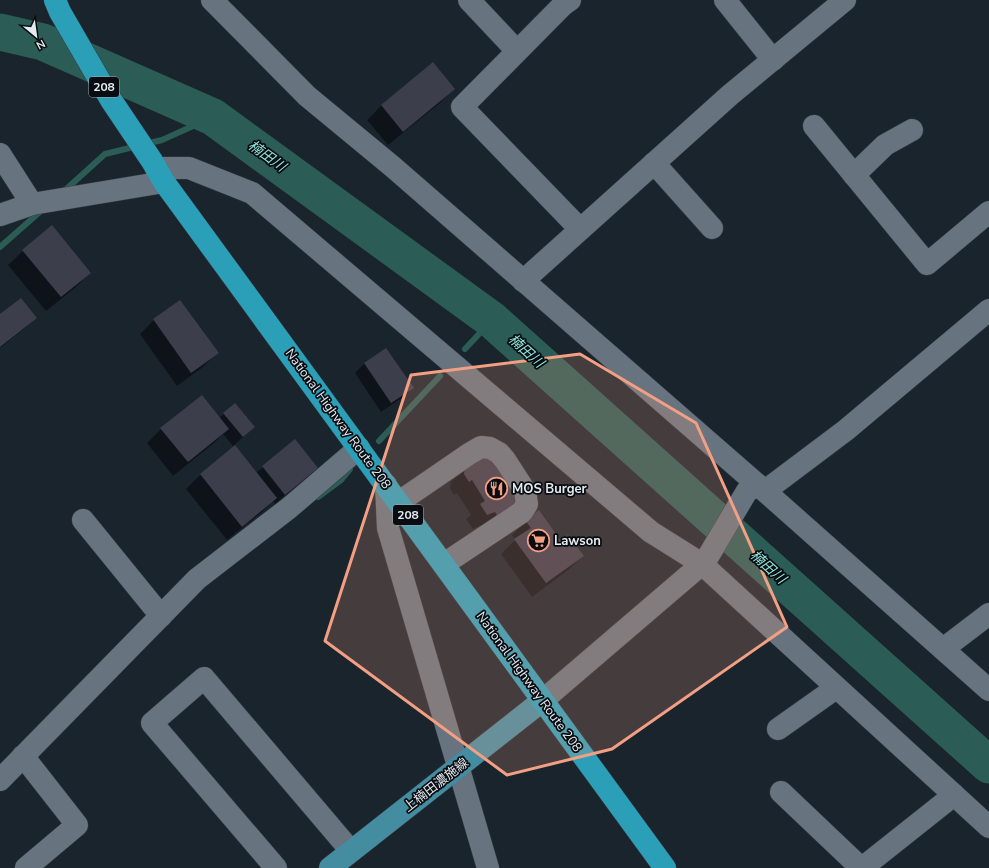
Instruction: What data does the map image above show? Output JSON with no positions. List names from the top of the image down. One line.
{"streets":{"highway":["208","National Highway Route 208"],"main road":["上楠田濃施線"]},"crossings":[["National Highway Route 208","上楠田濃施線"]],"water":["楠田川"],"places":{"restaurant":["MOS Burger"],"supermarket":["Lawson"]},"north":"bottom right"}
